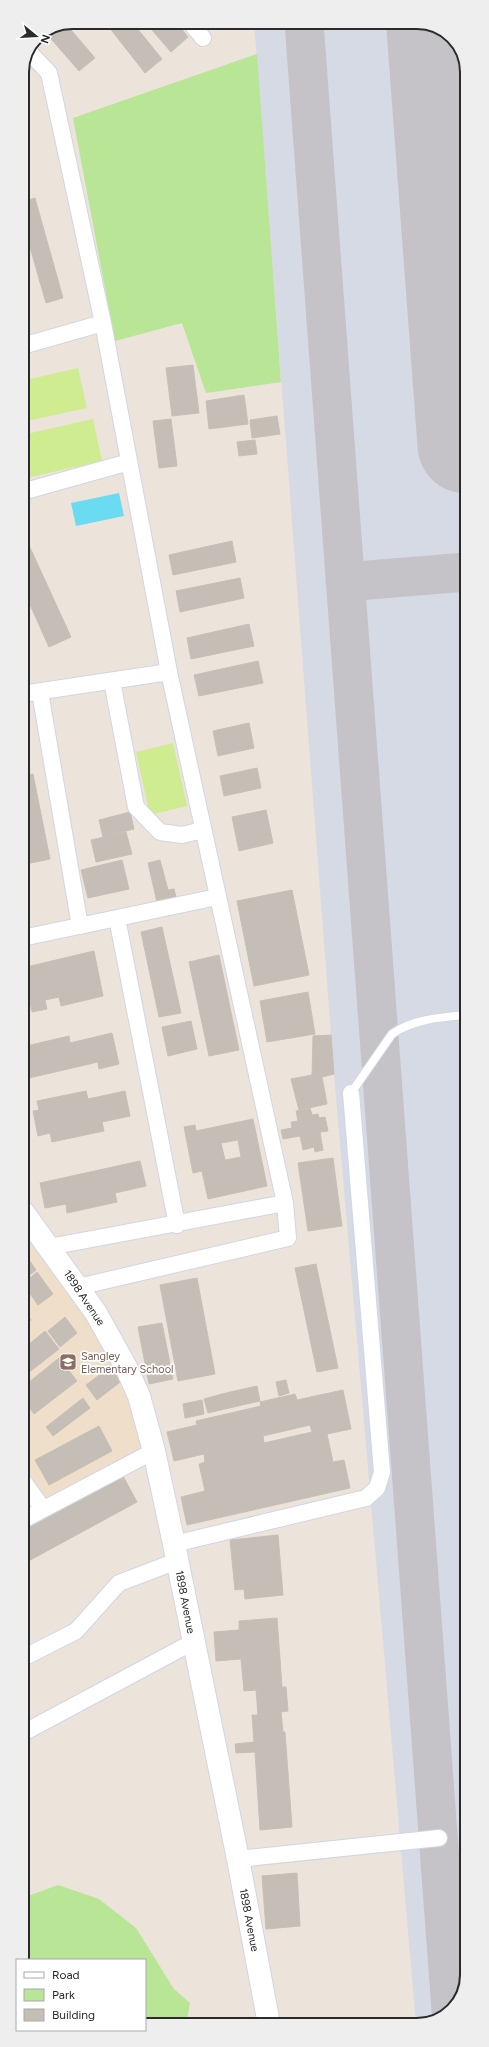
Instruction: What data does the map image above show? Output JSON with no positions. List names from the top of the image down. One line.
{"streets":{"street":["1898 Avenue"]},"places":{"school or university":["Sangley Elementary School"]},"legend":["Road","Park","Building"],"north":"right"}
